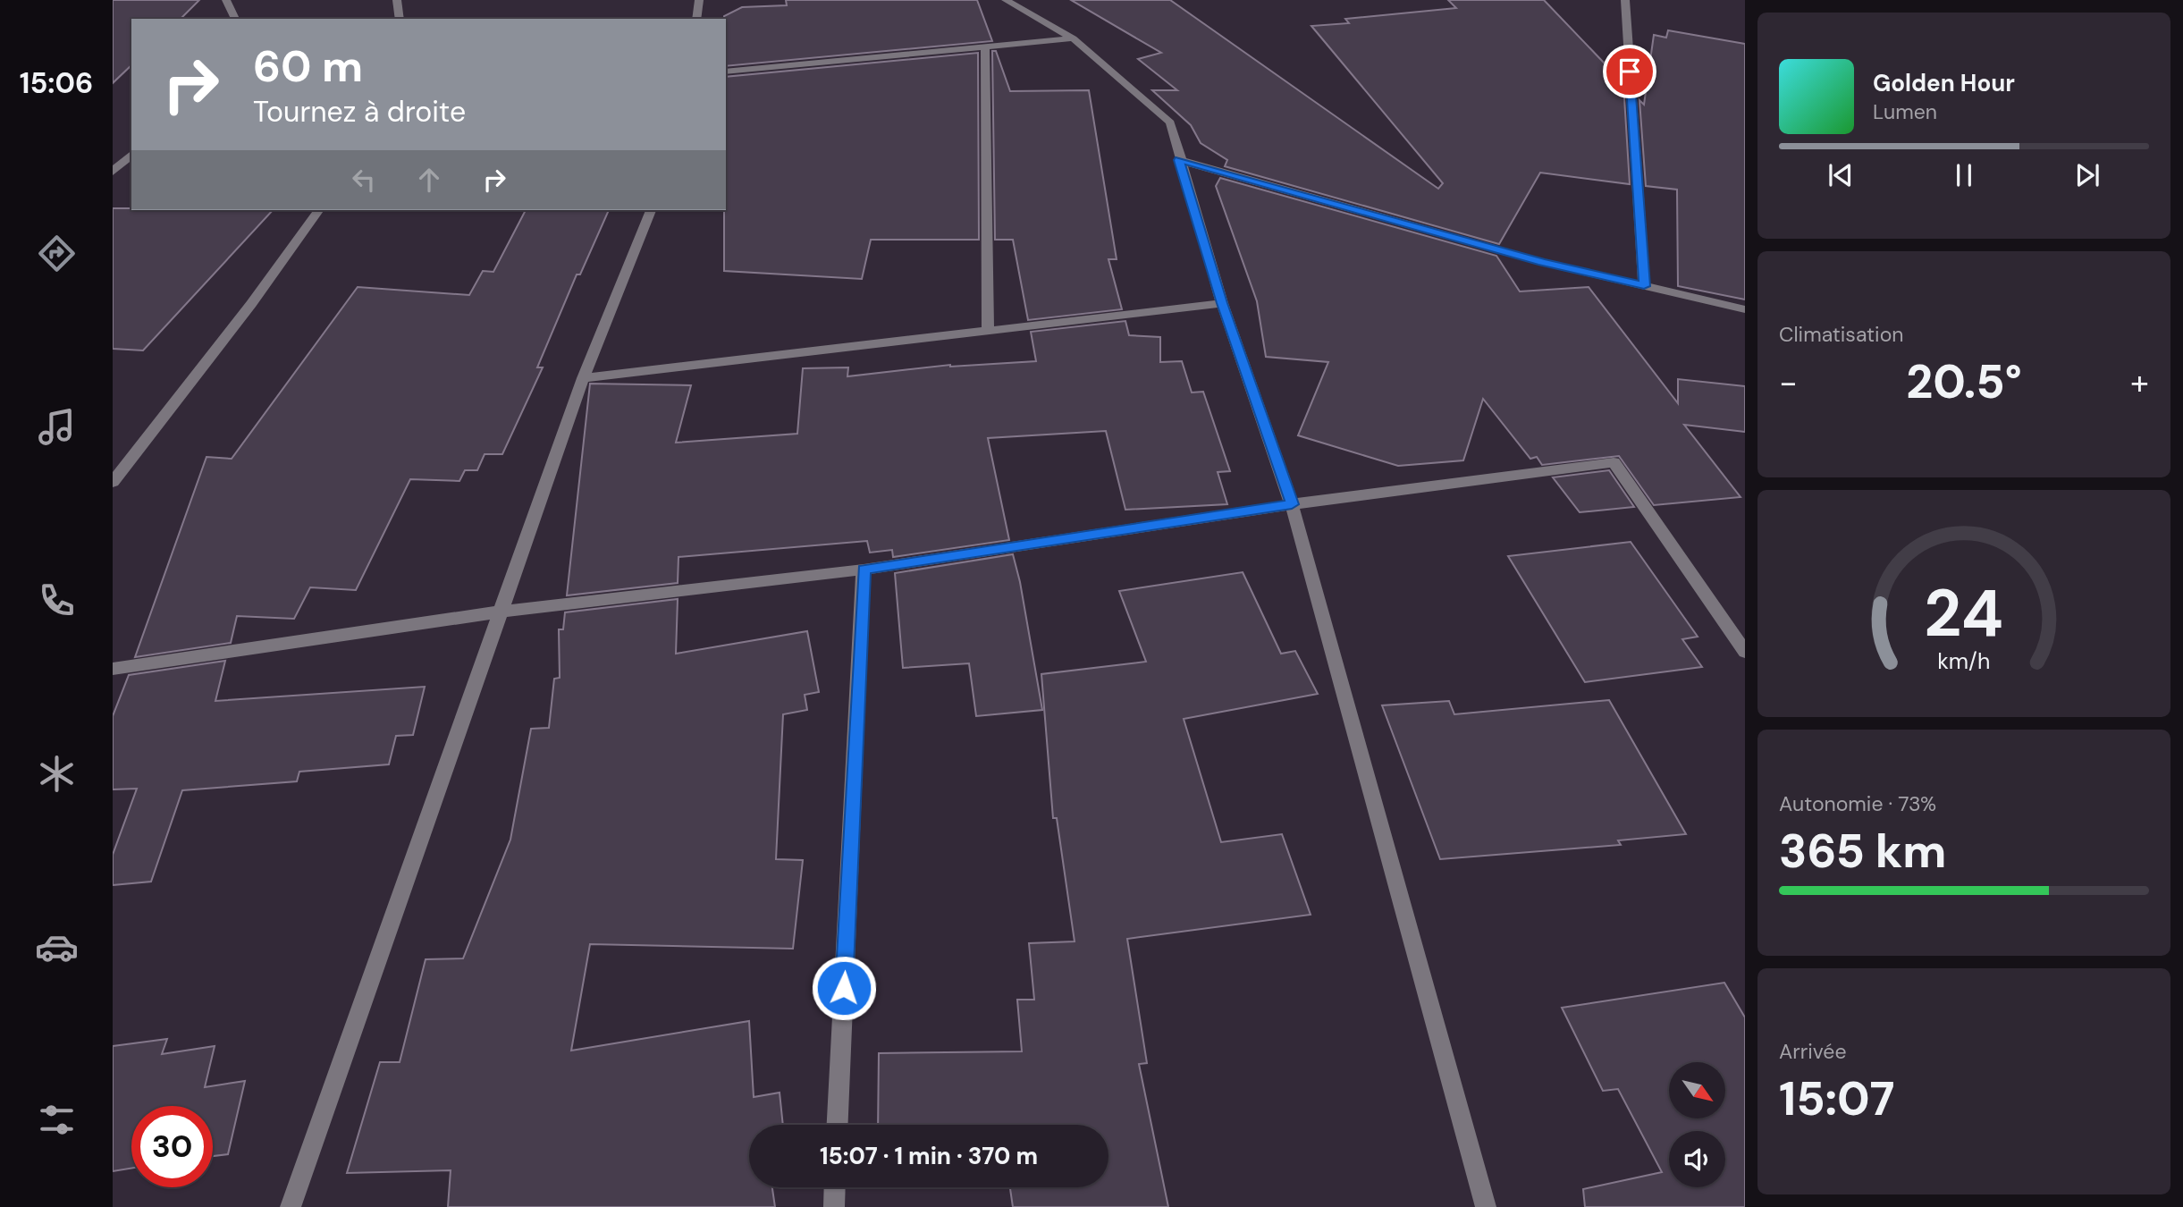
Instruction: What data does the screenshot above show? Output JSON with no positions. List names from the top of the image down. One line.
{"north":"bottom right","page":{"tabs":"15:06","turn":["60 m","Tournez à droite"],"song":["Golden Hour","Lumen"],"tile":["Climatisation",["Autonomie · 73%","365 km"],["Arrivée","15:07"]],"heat":["−","20.5°","+"],"limit":"30","trip":"15:07 · 1 min · 370 m","gauge":["24","km/h"]}}
